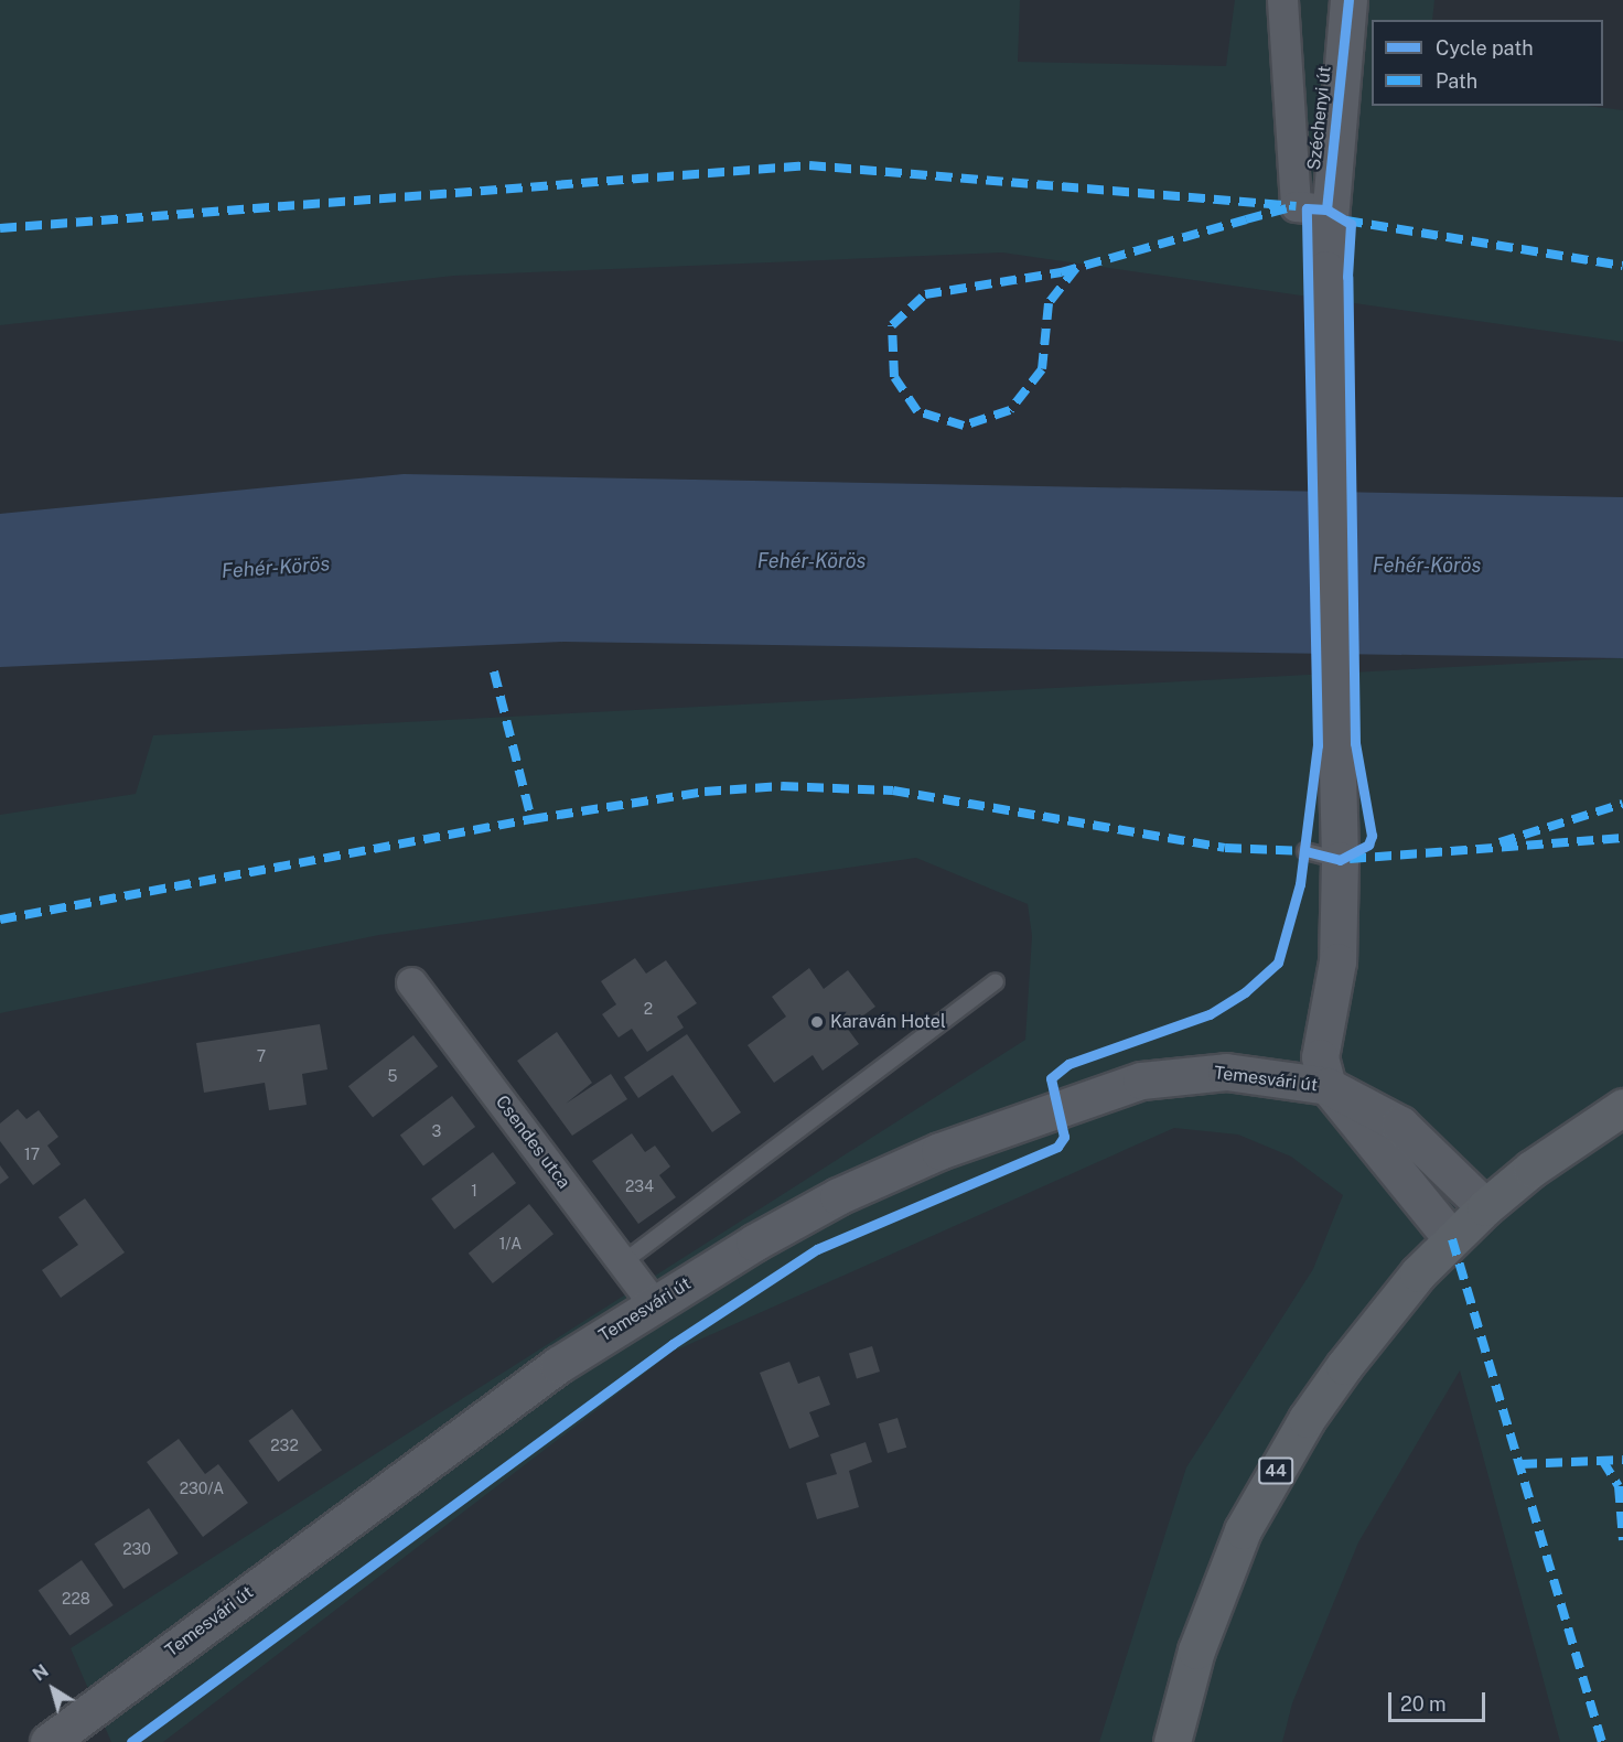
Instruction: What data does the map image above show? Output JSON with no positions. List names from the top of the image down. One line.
{"streets":{"main road":["44"],"street":["Széchenyi út","Temesvári út","Csendes utca"]},"crossings":[["Széchenyi út","Temesvári út"],["Temesvári út","Csendes utca"],["Temesvári út","44"]],"water":["Fehér-Körös"],"places":["Karaván Hotel"],"house_numbers":["2","7","5","3","17","234","1","1/A","232","230/A","230","228"],"legend":["Cycle path","Path"],"scale_bar":"20 m","north":"top left"}
